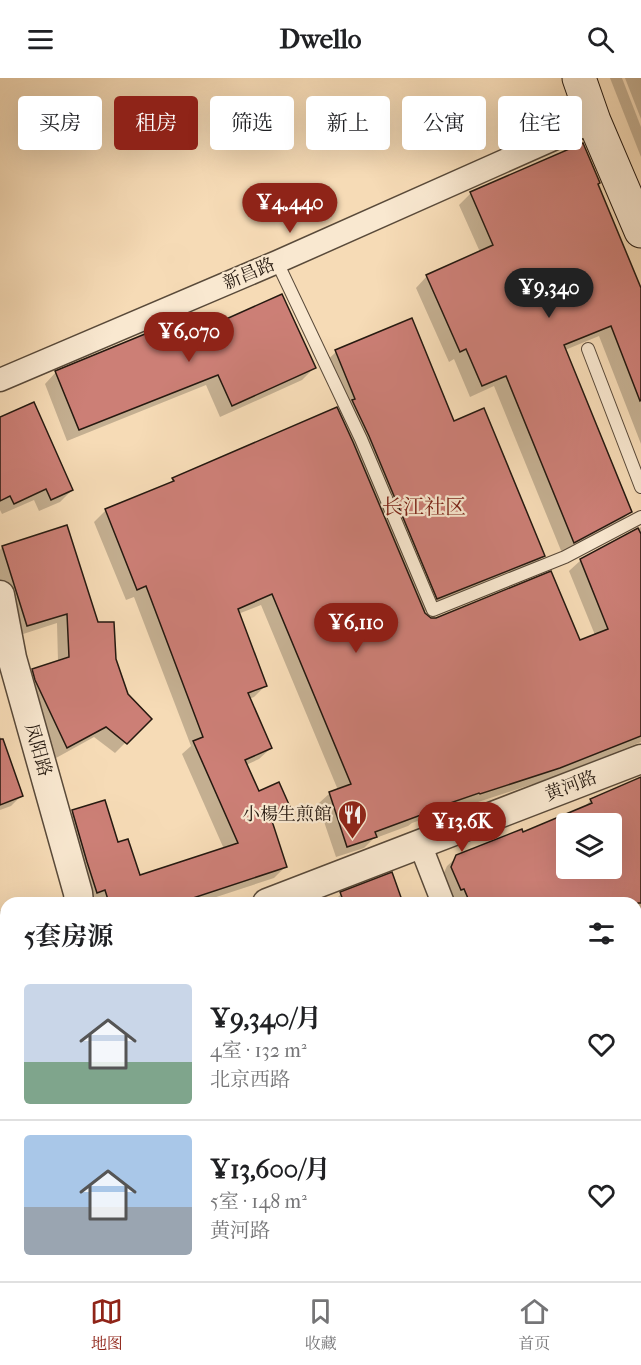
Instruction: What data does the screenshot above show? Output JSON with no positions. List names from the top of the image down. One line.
{"streets":{"street":["新昌路","凤阳路","黄河路"]},"districts":["长江社区"],"places":{"restaurant":["小楊生煎館"]},"page":{"header":"Dwello","chip":["买房","租房","筛选","新上","公寓","住宅"],"price":["¥4,440","¥9,340","¥6,070","¥6,110","¥13.6K"],"heading":"5套房源","list":[{"name":"¥9,340/月","note":"4室 · 132 m² · 北京西路"},{"name":"¥13,600/月","note":"5室 · 148 m² · 黄河路"}],"tabs":["地图","收藏","首页"]}}
